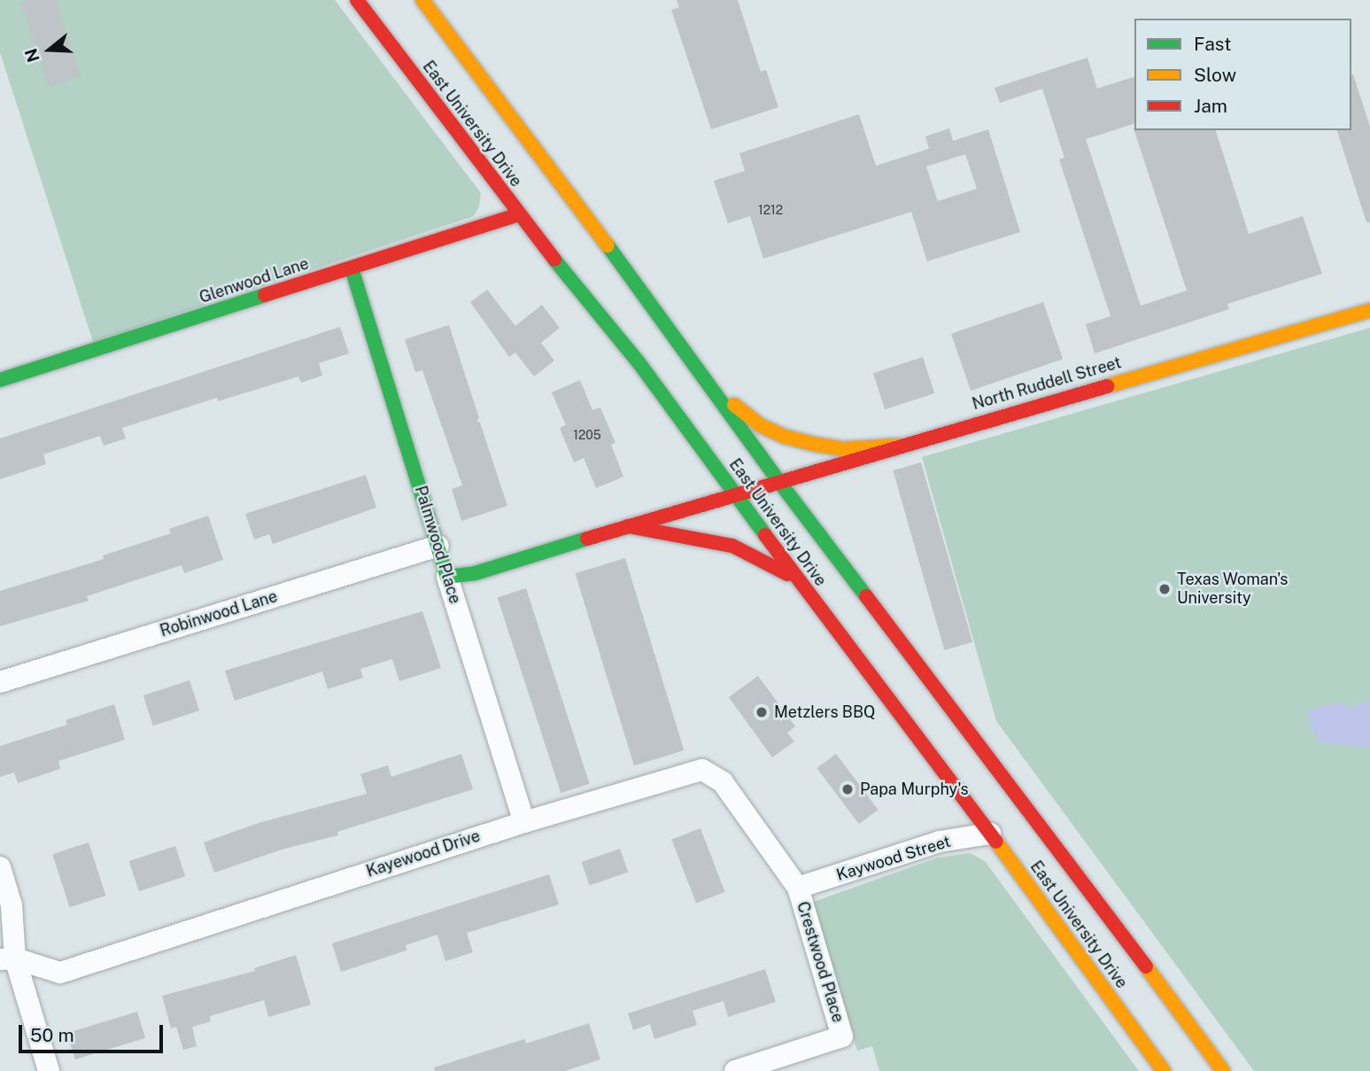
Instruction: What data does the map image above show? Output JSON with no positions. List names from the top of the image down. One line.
{"streets":{"main road":["East University Drive","Glenwood Lane","North Ruddell Street","Palmwood Place"],"street":["Robinwood Lane","Kayewood Drive","Kaywood Street","Crestwood Place"]},"crossings":[["East University Drive","Glenwood Lane"],["East University Drive","North Ruddell Street"],["East University Drive","Kaywood Street"],["Glenwood Lane","Palmwood Place"],["Palmwood Place","Robinwood Lane"],["Palmwood Place","Kayewood Drive"],["Kayewood Drive","Kaywood Street"],["Kayewood Drive","Crestwood Place"],["Kaywood Street","Crestwood Place"]],"places":["Texas Woman's University","Metzlers BBQ","Papa Murphy's"],"house_numbers":["1212","1205"],"legend":["Fast","Slow","Jam"],"scale_bar":"50 m","north":"left"}
